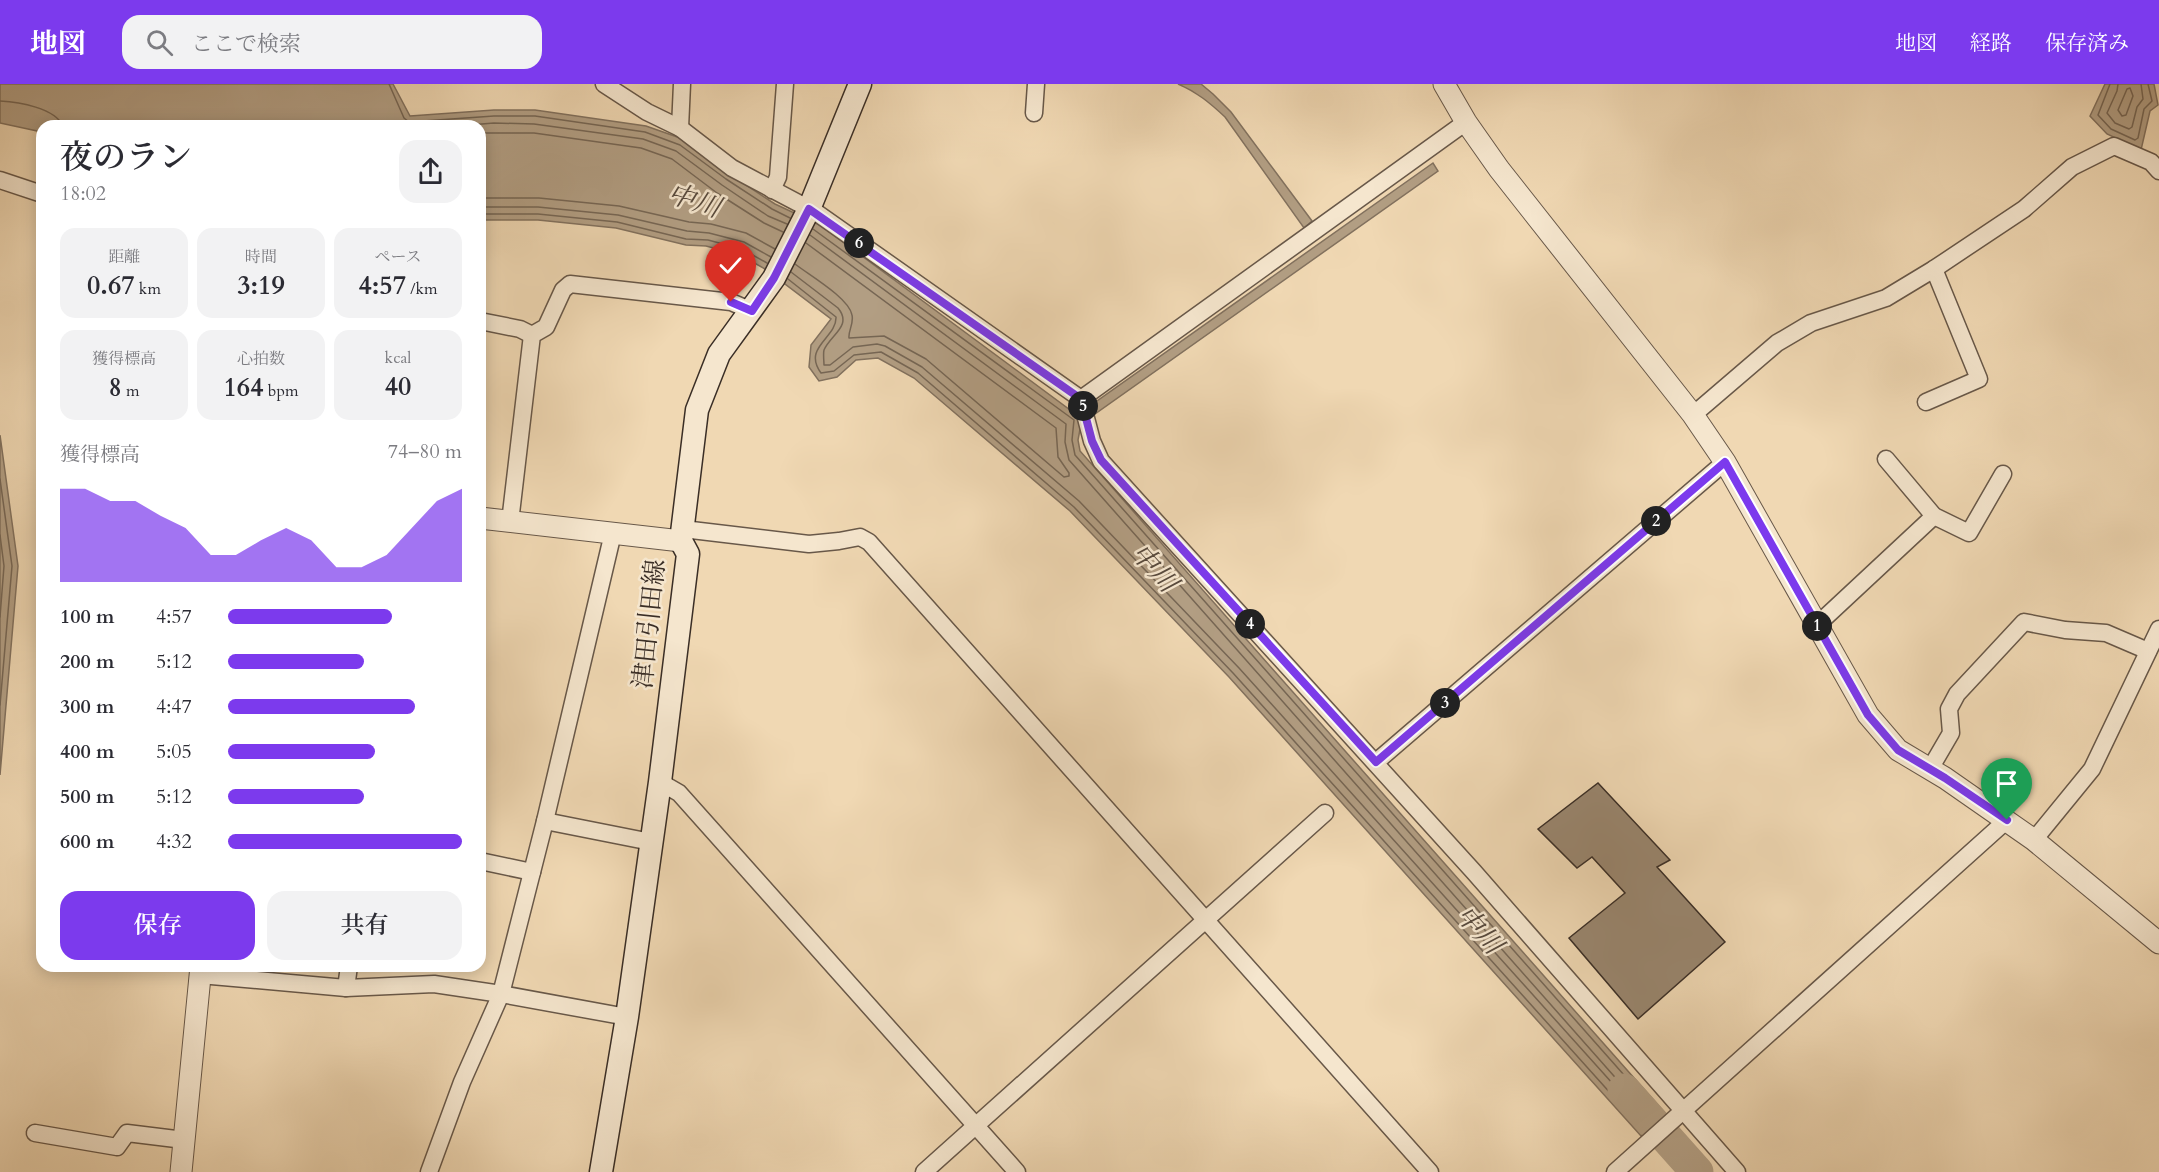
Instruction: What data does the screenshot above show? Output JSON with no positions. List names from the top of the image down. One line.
{"streets":{"main road":["津田引田線"]},"water":["中川"],"page":{"header":"地図","search":"ここで検索","nav":["地図","経路","保存済み"],"heading":["夜のラン","18:02"],"stats":[["距離","0.67 km"],["時間","3:19"],["ペース","4:57 /km"],["獲得標高","8 m"],["心拍数","164 bpm"],["kcal","40"]],"pins":["6","5","2","4","1","3"],"chart":["獲得標高","74–80 m"],"list":[{"name":"100 m","note":"4:57"},{"name":"200 m","note":"5:12"},{"name":"300 m","note":"4:47"},{"name":"400 m","note":"5:05"},{"name":"500 m","note":"5:12"},{"name":"600 m","note":"4:32"}],"buttons":["保存","共有"]}}
